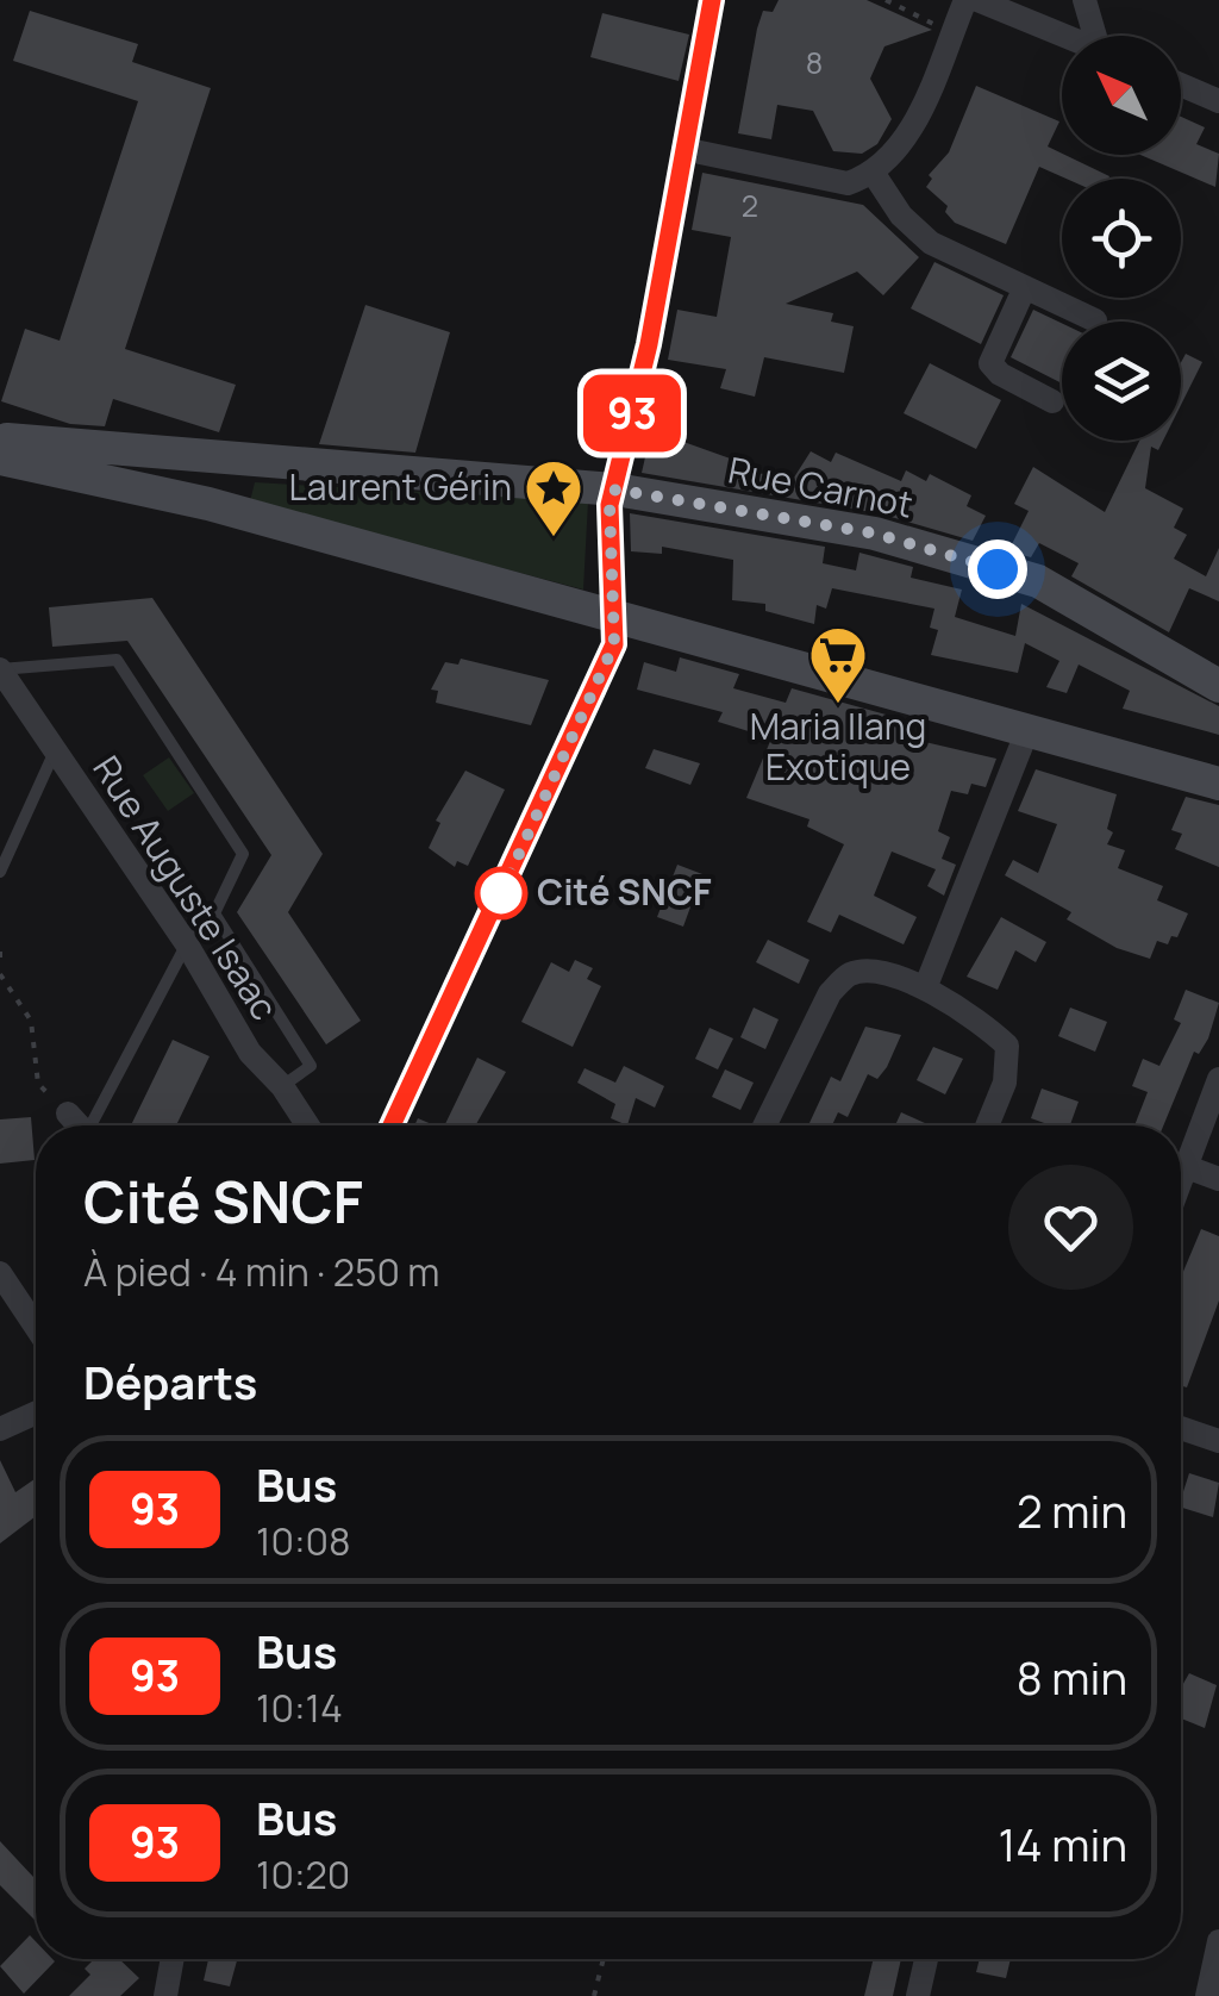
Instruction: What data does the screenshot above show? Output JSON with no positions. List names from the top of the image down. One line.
{"streets":{"main road":["Rue Carnot"],"street":["Rue Auguste Isaac"]},"places":{"place":["Laurent Gérin"],"supermarket":["Maria Ilang Exotique"],"other":["Cité SNCF"]},"lines":["bus line 93"],"house_numbers":["8","2"],"north":"top left","page":{"on_map":"93","heading":[["Cité SNCF","À pied · 4 min · 250 m"],"Départs"],"list":[{"mark":"93","name":"Bus","note":"10:08","value":"2 min"},{"mark":"93","name":"Bus","note":"10:14","value":"8 min"},{"mark":"93","name":"Bus","note":"10:20","value":"14 min"}]}}
